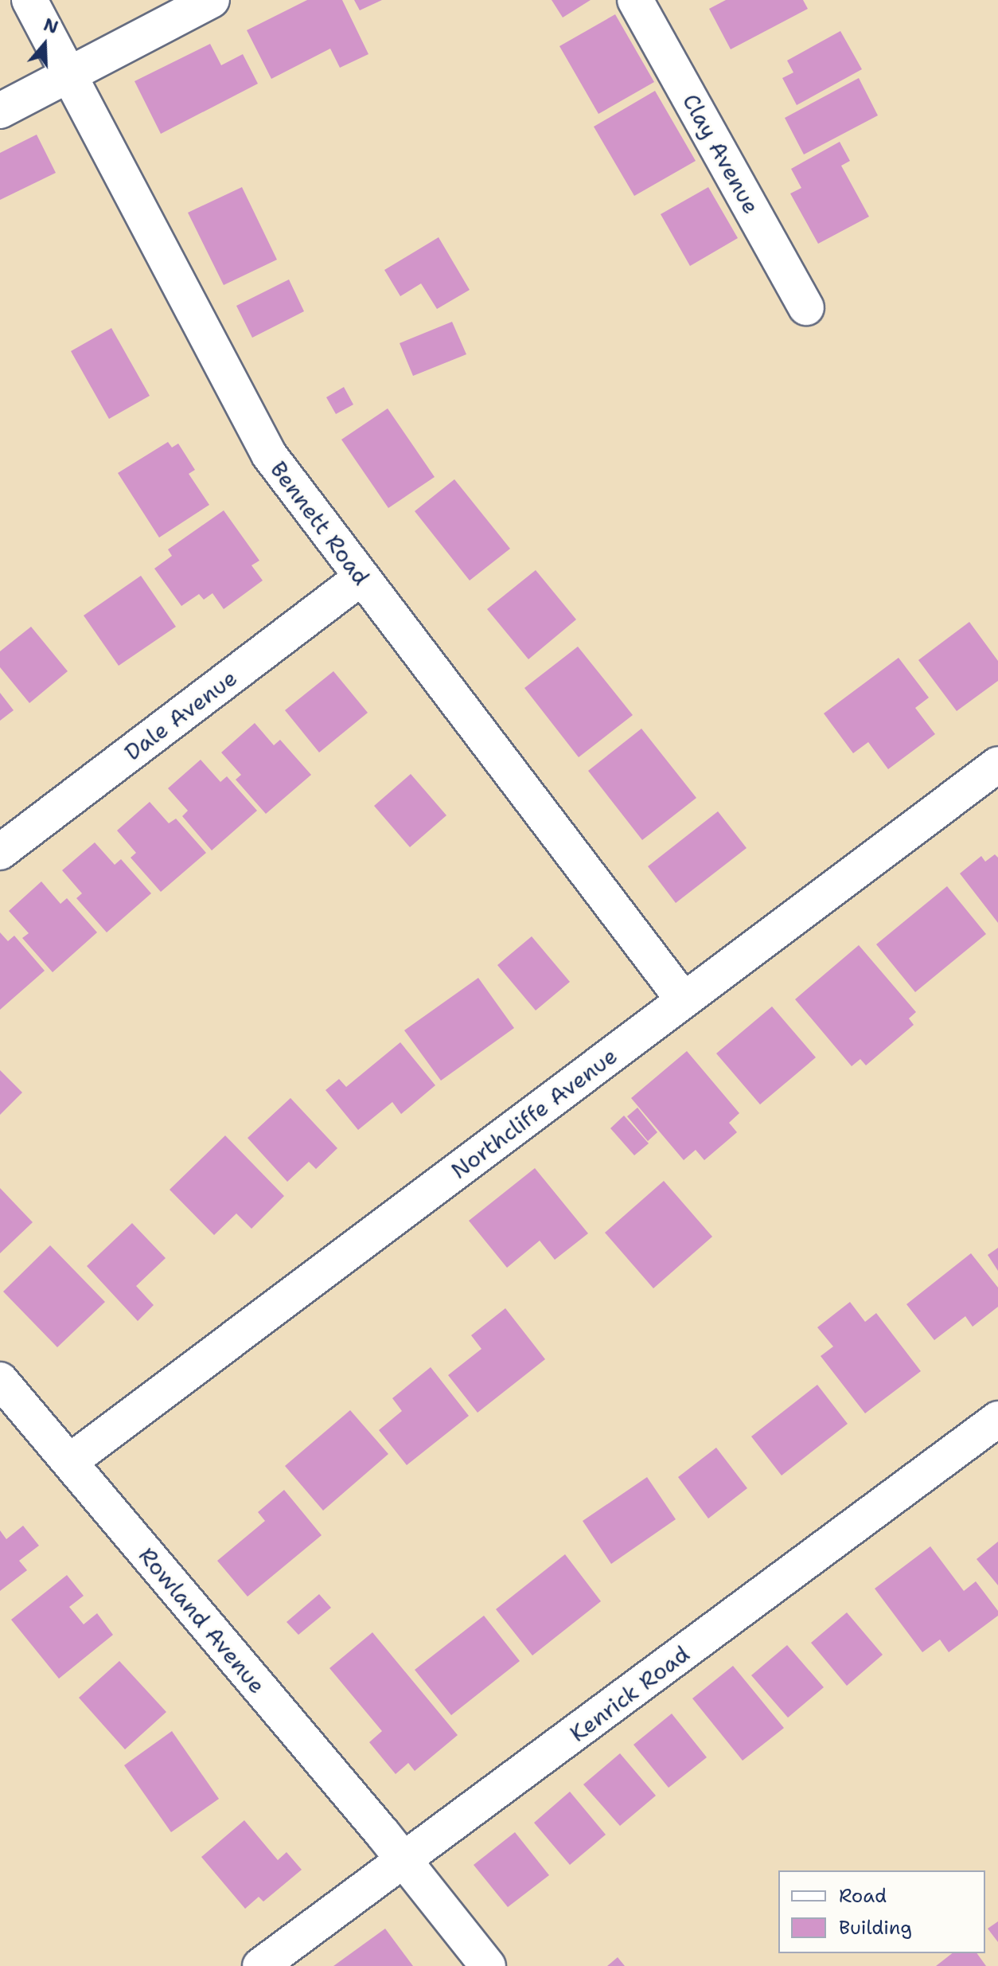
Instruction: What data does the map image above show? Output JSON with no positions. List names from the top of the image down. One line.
{"streets":{"street":["Clay Avenue","Bennett Road","Dale Avenue","Northcliffe Avenue","Rowland Avenue","Kenrick Road"]},"crossings":[["Bennett Road","Dale Avenue"],["Bennett Road","Northcliffe Avenue"],["Northcliffe Avenue","Rowland Avenue"],["Rowland Avenue","Kenrick Road"]],"legend":["Road","Building"],"north":"top"}
